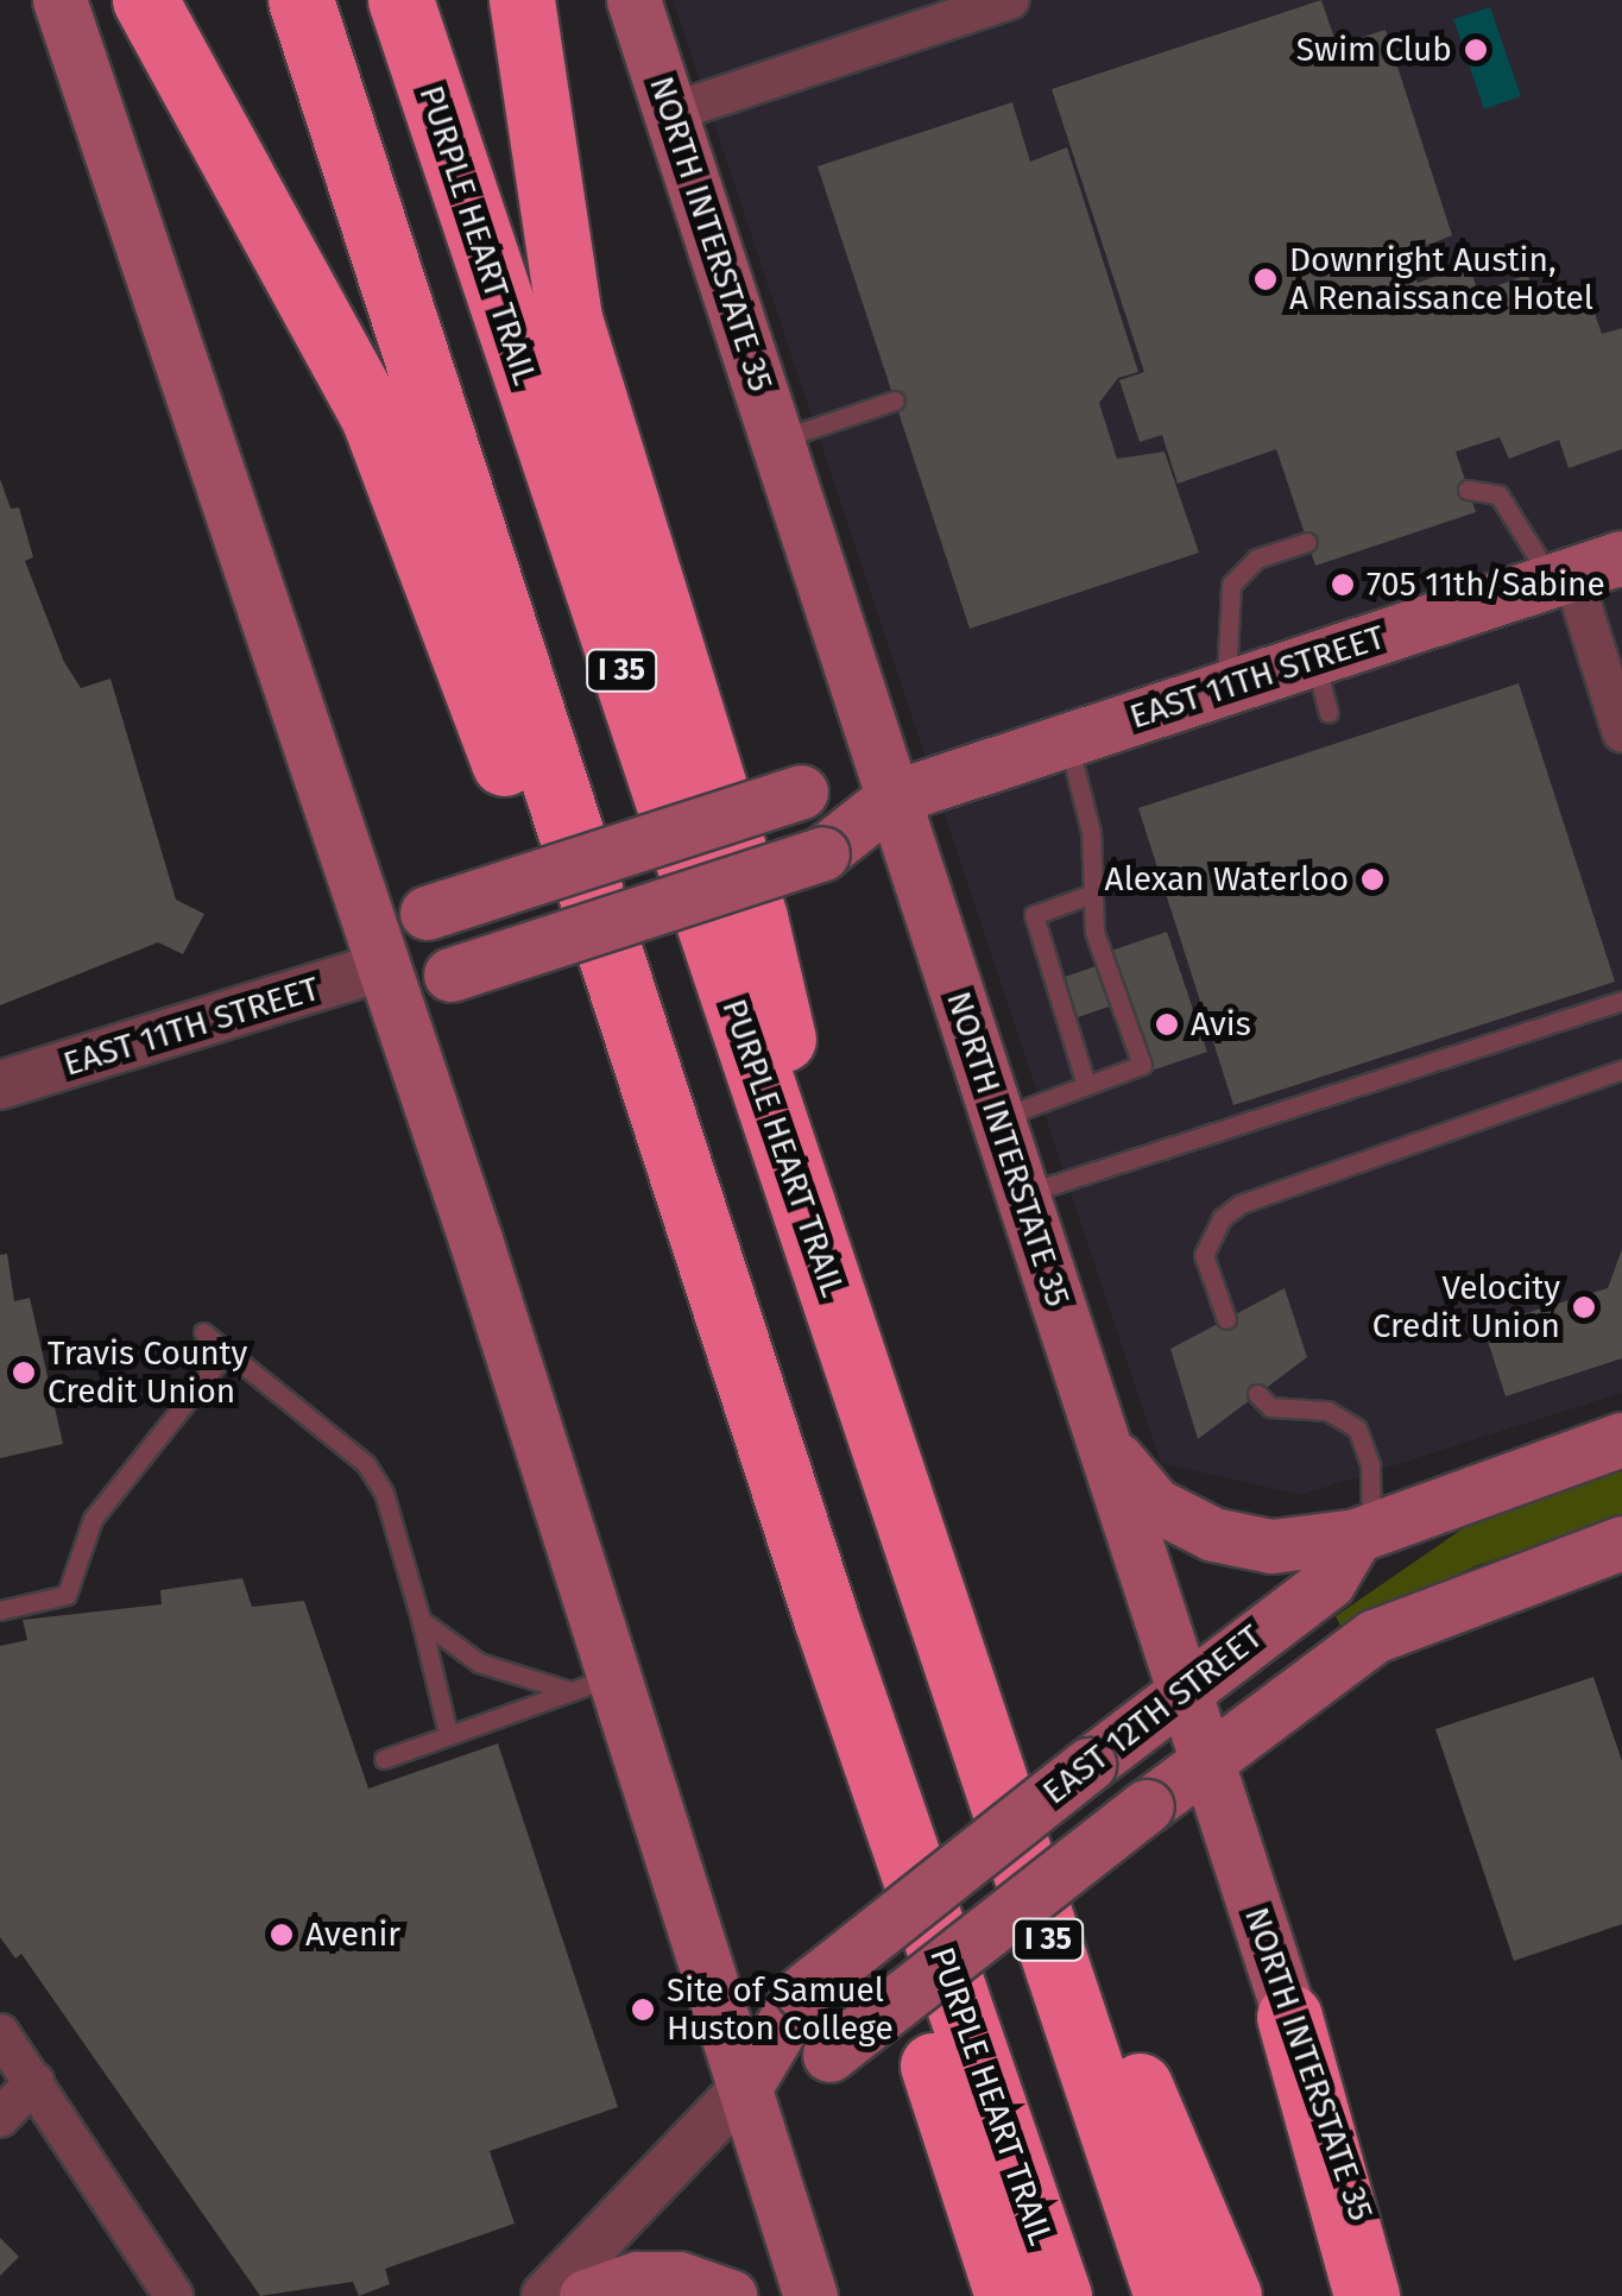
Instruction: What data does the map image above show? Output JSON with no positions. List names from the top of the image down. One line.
{"streets":{"highway":["PURPLE HEART TRAIL","I 35"],"main road":["NORTH INTERSTATE 35","EAST 11TH STREET","EAST 12TH STREET"]},"crossings":[["NORTH INTERSTATE 35","EAST 11TH STREET"],["NORTH INTERSTATE 35","EAST 12TH STREET"]],"places":["Swim Club","Downright Austin, A Renaissance Hotel","705 11th/Sabine","Alexan Waterloo","Avis","Velocity Credit Union","Travis County Credit Union","Avenir","Site of Samuel Huston College"]}
